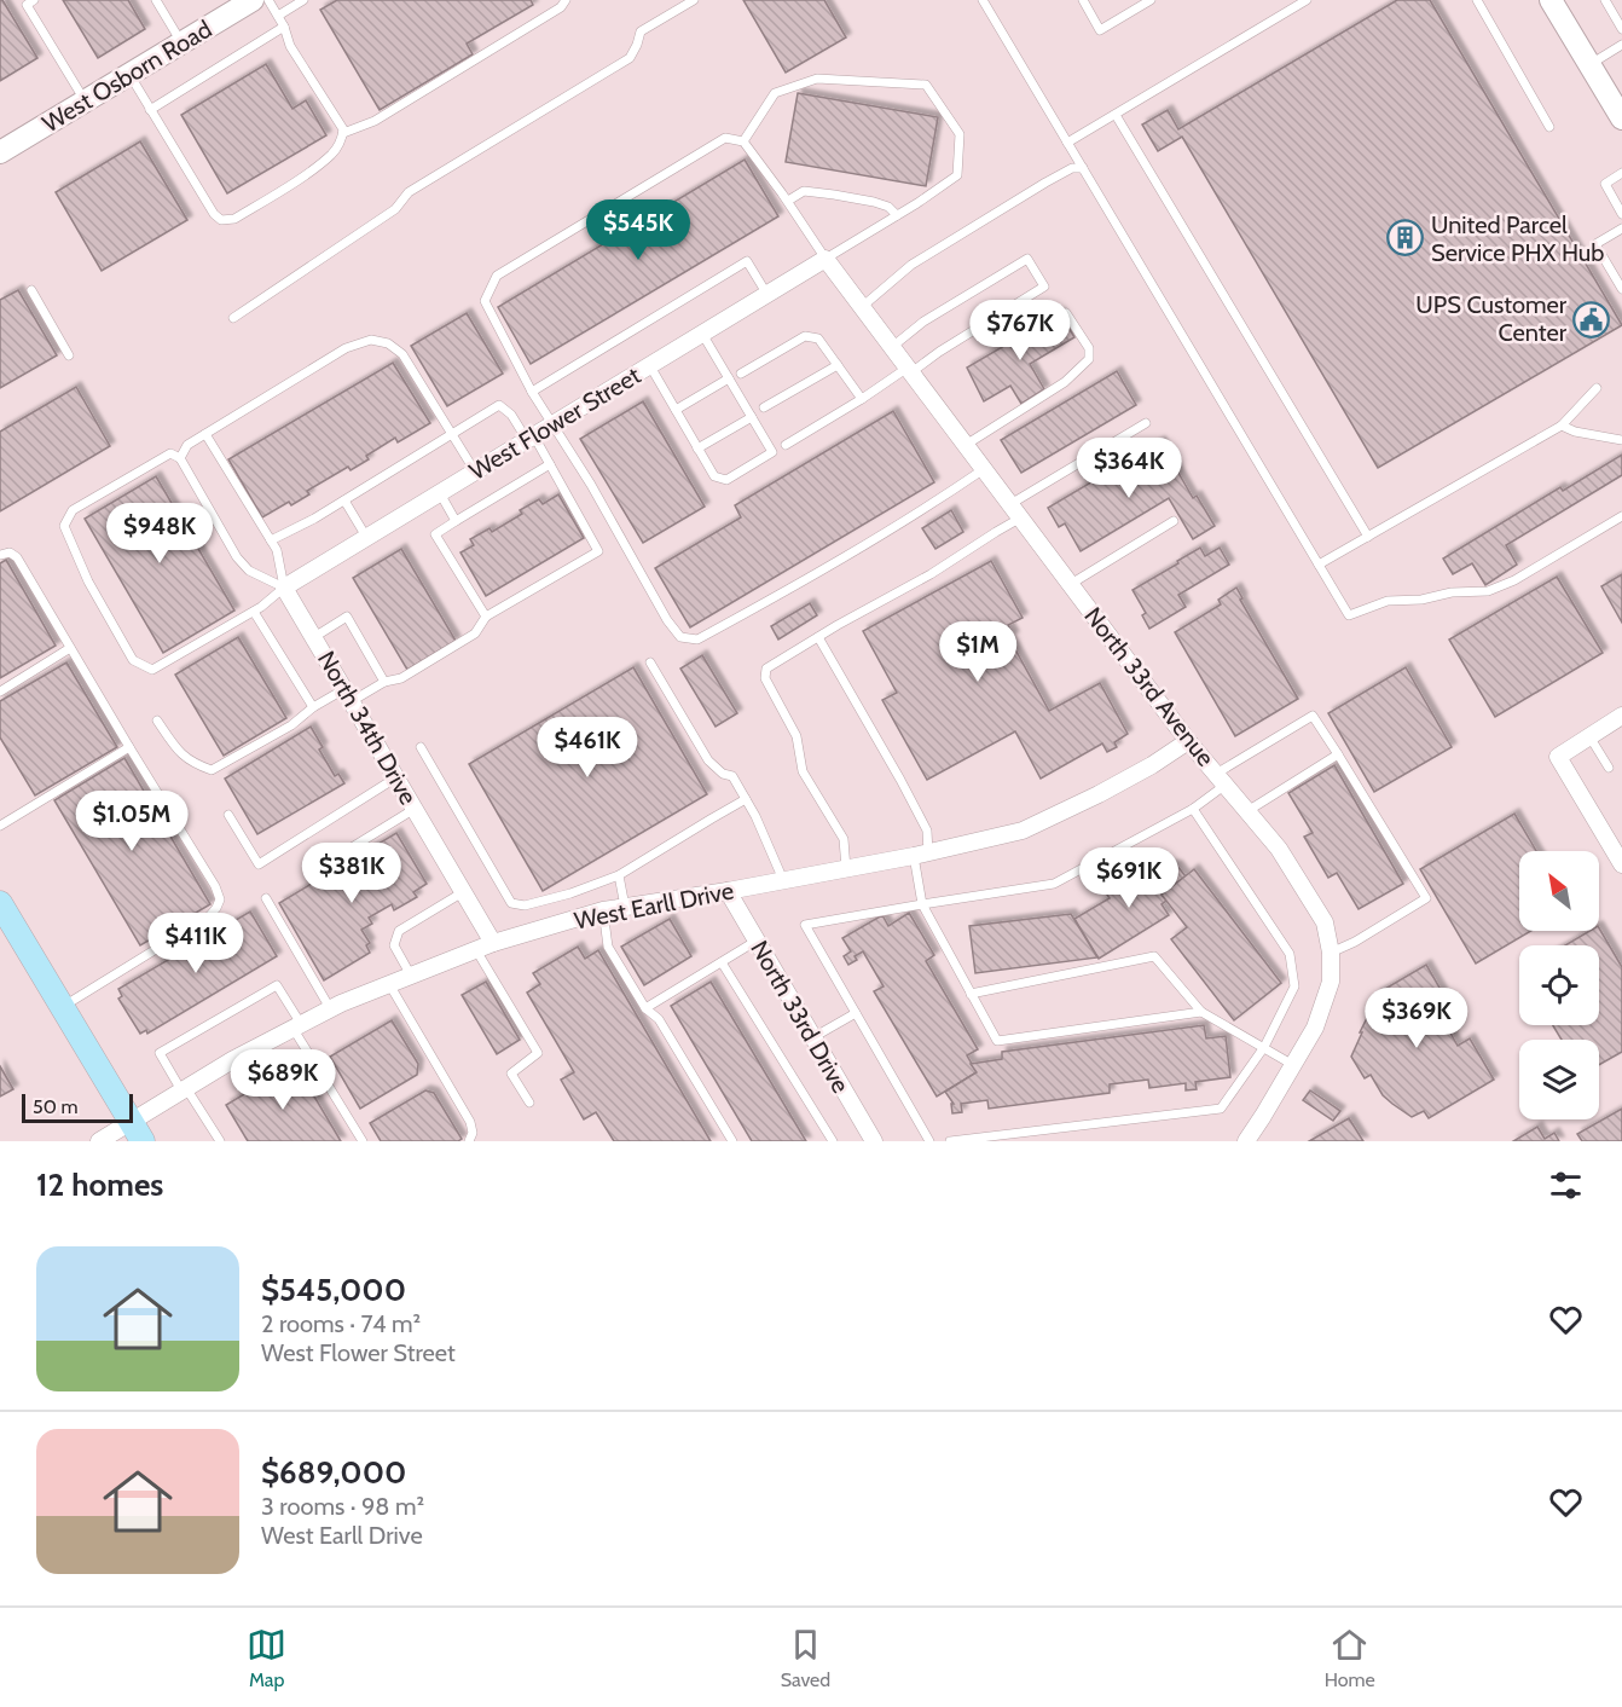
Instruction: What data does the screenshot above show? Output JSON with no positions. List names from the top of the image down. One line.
{"streets":{"street":["West Osborn Road","West Flower Street","North 33rd Avenue","North 34th Drive","West Earll Drive","North 33rd Drive"]},"crossings":[["West Flower Street","North 33rd Avenue"],["West Flower Street","North 34th Drive"],["North 33rd Avenue","West Earll Drive"],["North 34th Drive","West Earll Drive"],["West Earll Drive","North 33rd Drive"]],"places":{"building":["United Parcel Service PHX Hub"],"public building":["UPS Customer Center"]},"scale_bar":"50 m","north":"top left","page":{"price":["$545K","$767K","$364K","$948K","$1M","$461K","$1.05M","$381K","$691K","$411K","$369K","$689K"],"scale":"50 m","heading":"12 homes","list":[{"name":"$545,000","note":"2 rooms · 74 m² · West Flower Street"},{"name":"$689,000","note":"3 rooms · 98 m² · West Earll Drive"}],"tabs":["Map","Saved","Home"]}}
